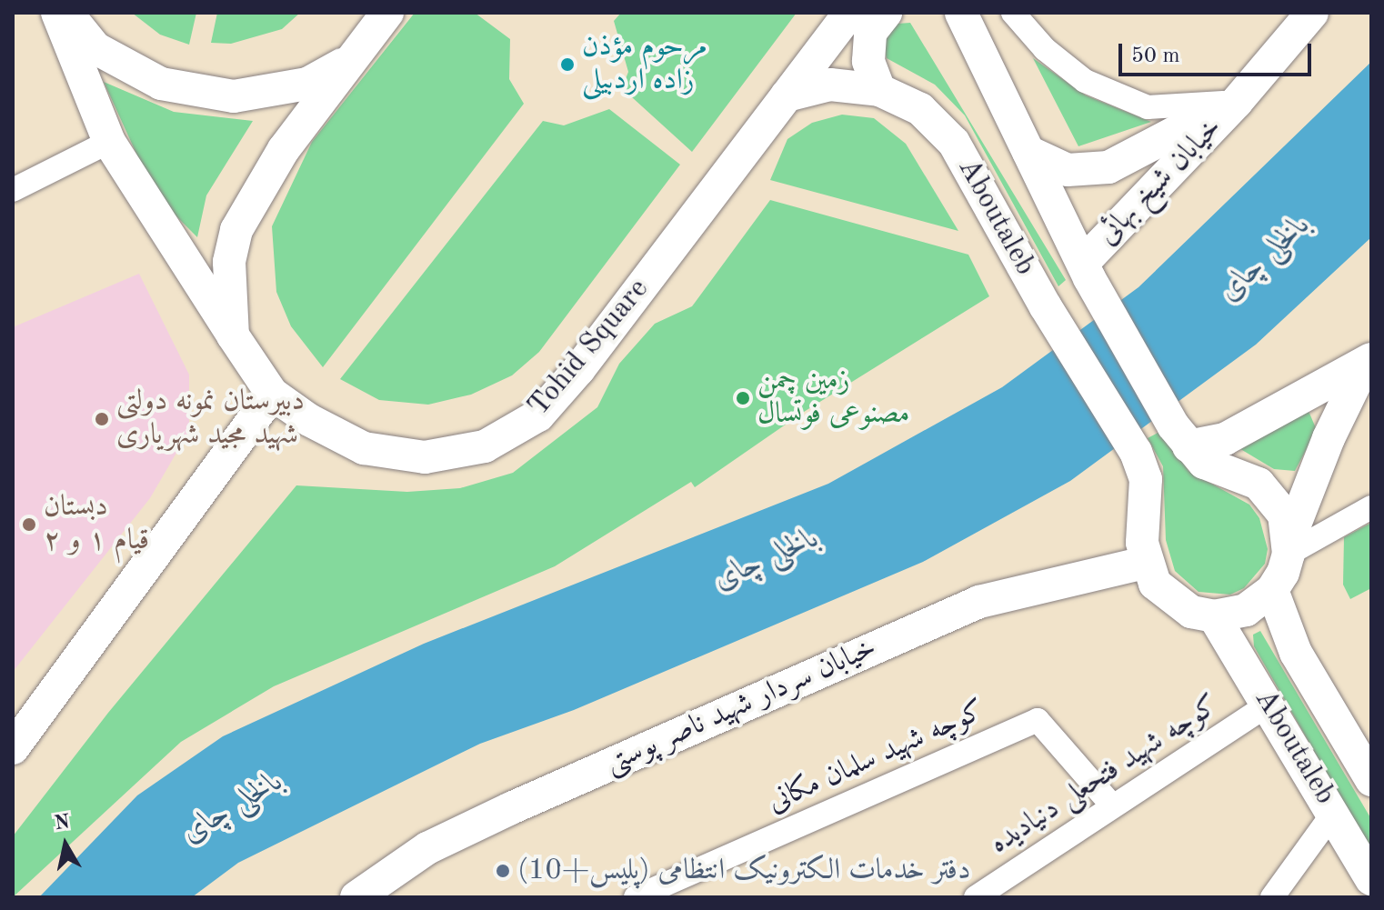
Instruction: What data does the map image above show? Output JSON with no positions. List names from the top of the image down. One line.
{"streets":{"main road":["خیابان شیخ بهائی","Aboutaleb","Tohid Square","خیابان سردار شهید ناصر پوستی"],"street":["کوچه شهید سلمان مکانی","کوچه شهید فتحعلی دنیادیده"]},"crossings":[["خیابان شیخ بهائی","Aboutaleb"],["Aboutaleb","Tohid Square"],["Aboutaleb","خیابان سردار شهید ناصر پوستی"],["Aboutaleb","کوچه شهید فتحعلی دنیادیده"],["کوچه شهید سلمان مکانی","کوچه شهید فتحعلی دنیادیده"]],"water":["بالخلی چای"],"places":["مرحوم مؤذن زاده اردبیلی","زمین چمن مصنوعی فوتسال","دبیرستان نمونه دولتی شهید مجید شهریاری","دبستان قیام ۱ و ۲","دفتر خدمات الکترونیک انتظامی (پلیس+10)"],"scale_bar":"50 m","north":"top"}
